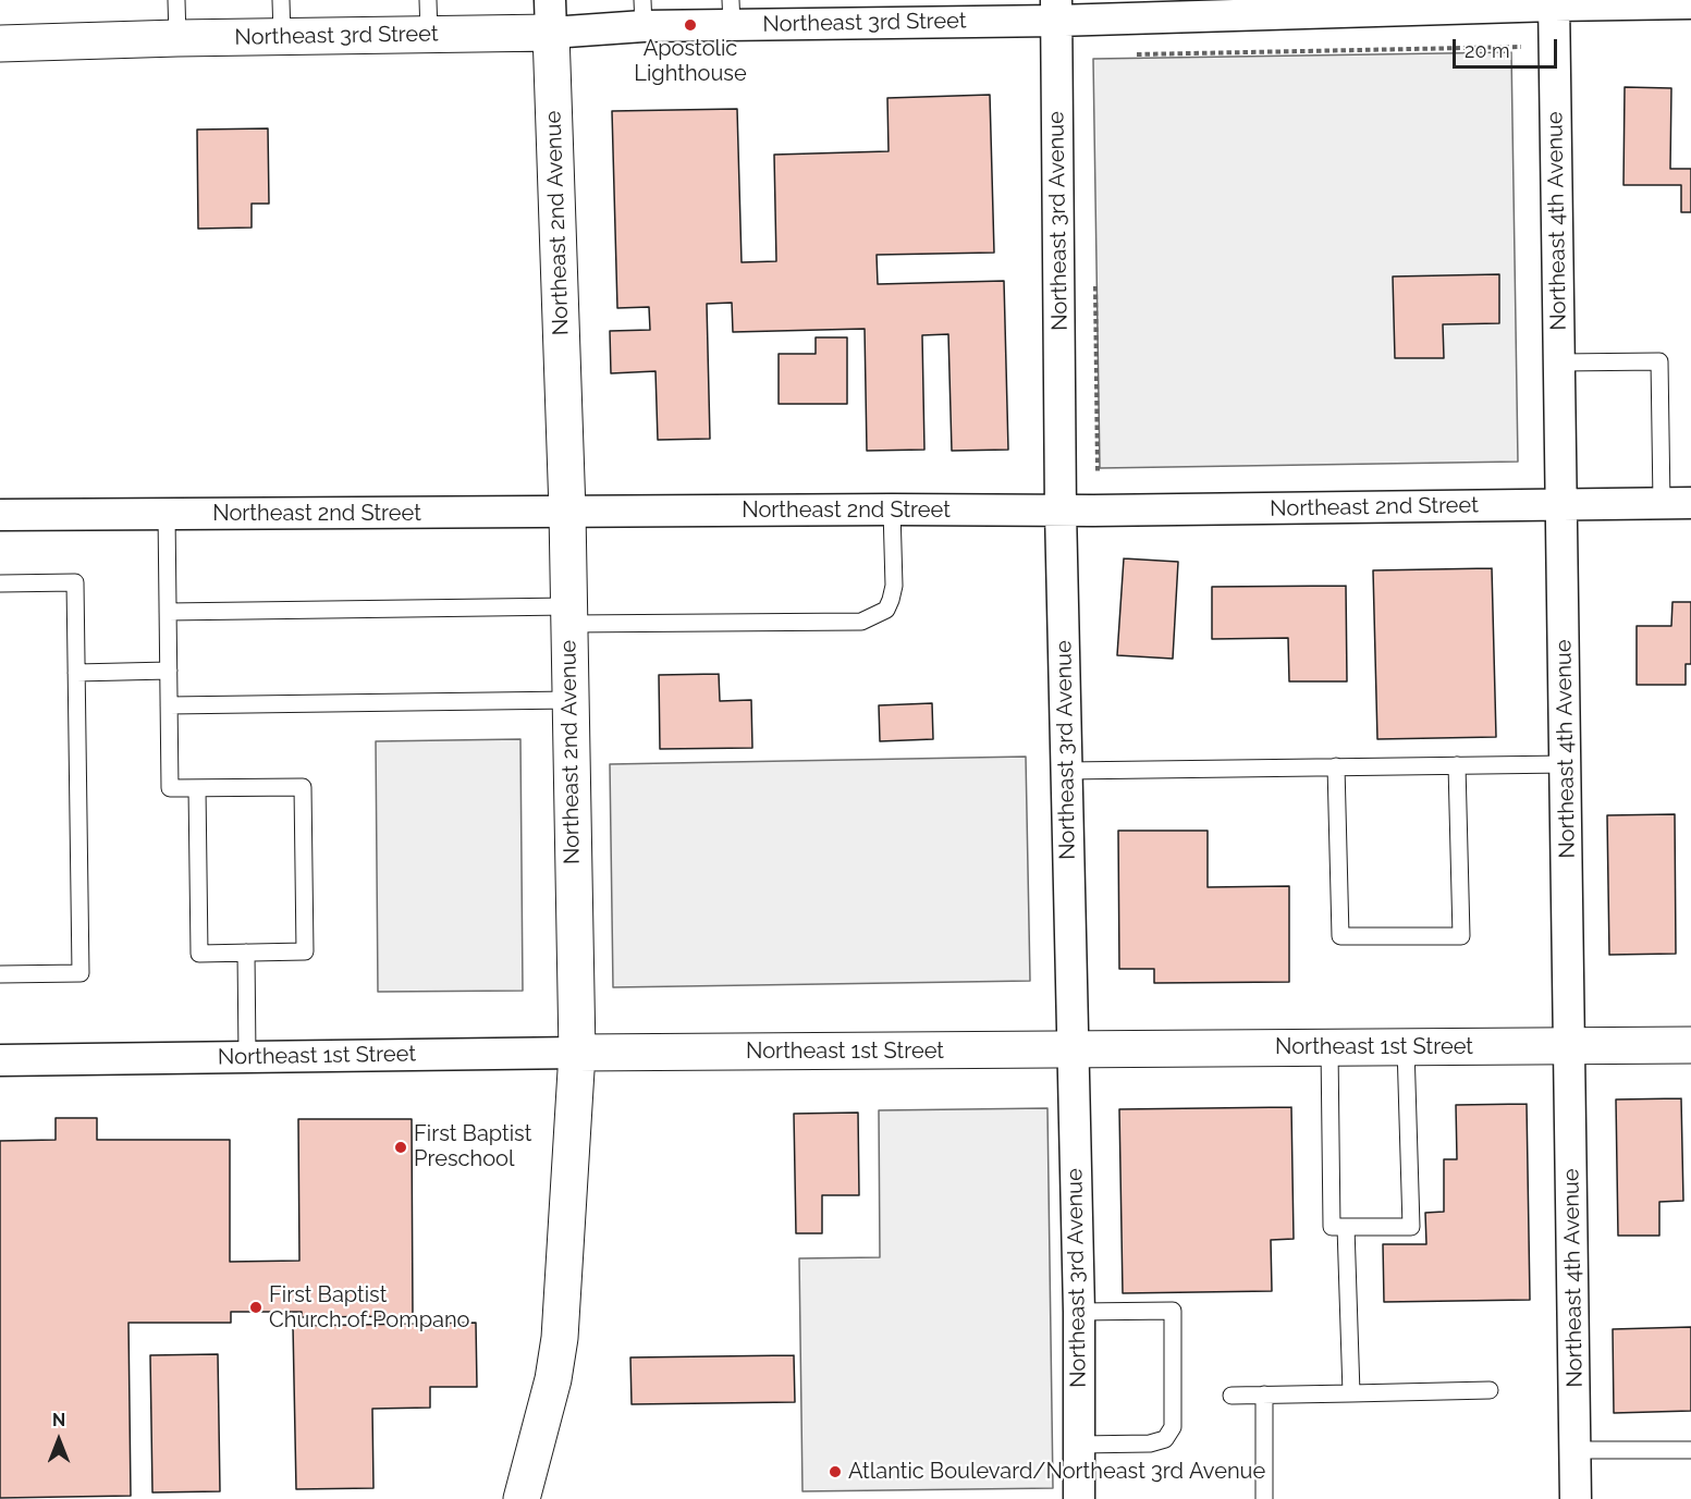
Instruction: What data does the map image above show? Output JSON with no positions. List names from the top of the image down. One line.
{"streets":{"street":["Northeast 3rd Street","Northeast 3rd Avenue","Northeast 4th Avenue","Northeast 2nd Avenue","Northeast 2nd Street","Northeast 1st Street"]},"crossings":[["Northeast 3rd Street","Northeast 3rd Avenue"],["Northeast 3rd Street","Northeast 4th Avenue"],["Northeast 3rd Street","Northeast 2nd Avenue"],["Northeast 3rd Avenue","Northeast 2nd Street"],["Northeast 3rd Avenue","Northeast 1st Street"],["Northeast 4th Avenue","Northeast 2nd Street"],["Northeast 4th Avenue","Northeast 1st Street"],["Northeast 2nd Avenue","Northeast 2nd Street"],["Northeast 2nd Avenue","Northeast 1st Street"]],"places":["Apostolic Lighthouse","First Baptist Preschool","First Baptist Church of Pompano","Atlantic Boulevard/Northeast 3rd Avenue"],"scale_bar":"20 m","north":"top"}
